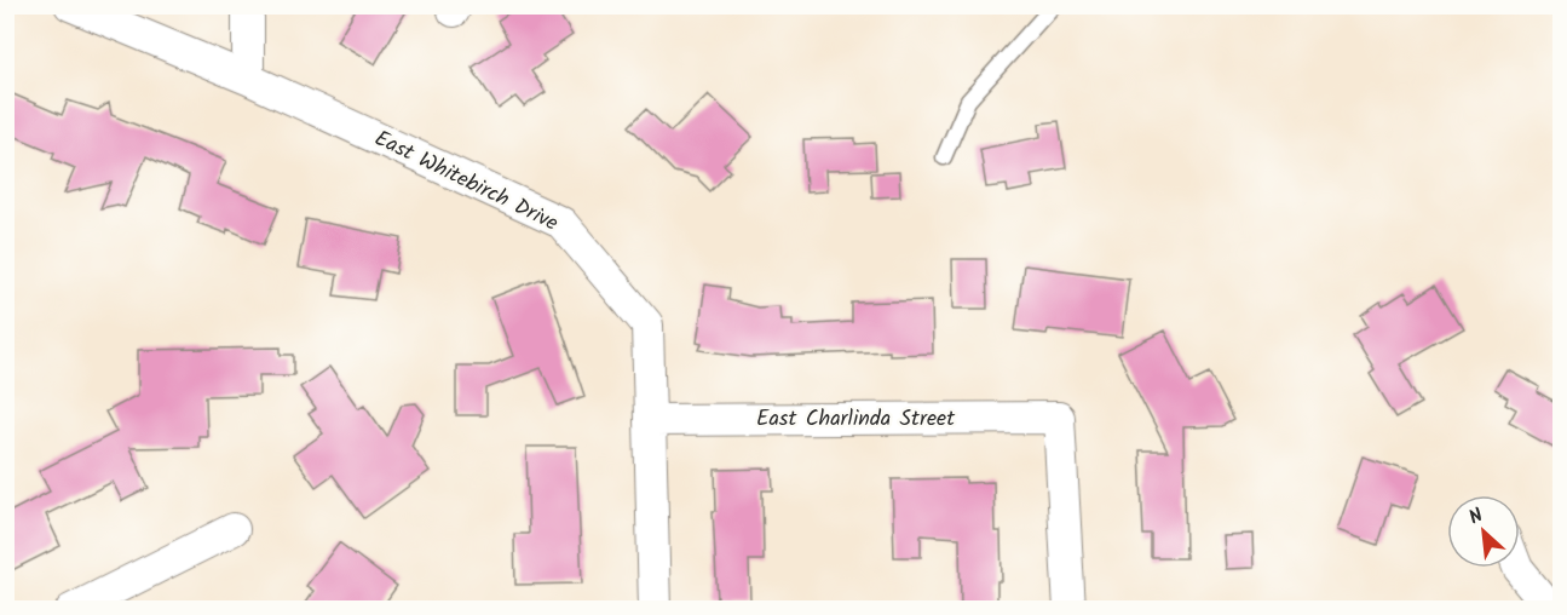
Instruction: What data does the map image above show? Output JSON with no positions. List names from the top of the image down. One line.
{"streets":{"street":["East Whitebirch Drive","East Charlinda Street"]},"crossings":[["East Whitebirch Drive","East Charlinda Street"]],"north":"top left"}
